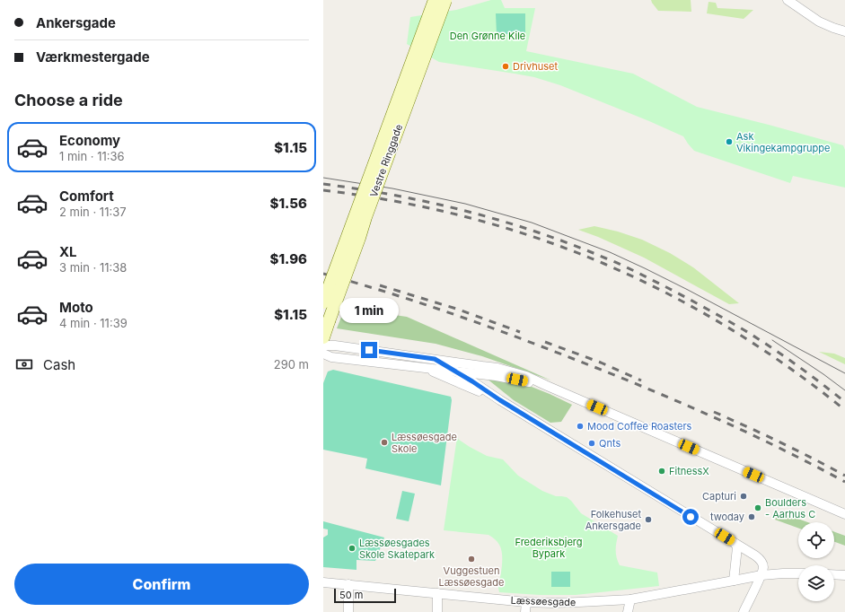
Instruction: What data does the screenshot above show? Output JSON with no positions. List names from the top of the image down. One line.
{"streets":{"main road":["Vestre Ringgade"],"street":["Læssøesgade"]},"parks":["Den Grønne Kile","Frederiksbjerg Bypark"],"places":["Drivhuset","Ask Vikingekampgruppe","Mood Coffee Roasters","Læssøesgade Skole","Qnts","FitnessX","Capturi","Boulders - Aarhus C","twoday","Folkehuset Ankersgade","Læssøesgades Skole Skatepark","Vuggestuen Læssøesgade"],"scale_bar":"50 m","page":{"banner":["Ankersgade","Værkmestergade"],"heading":"Choose a ride","list":[{"name":"Economy","note":"1 min · 11:36","value":"$1.15"},{"name":"Comfort","note":"2 min · 11:37","value":"$1.56"},{"name":"XL","note":"3 min · 11:38","value":"$1.96"},{"name":"Moto","note":"4 min · 11:39","value":"$1.15"}],"bubble":"1 min","pay":["Cash","290 m"],"buttons":"Confirm","scale":"50 m"}}
